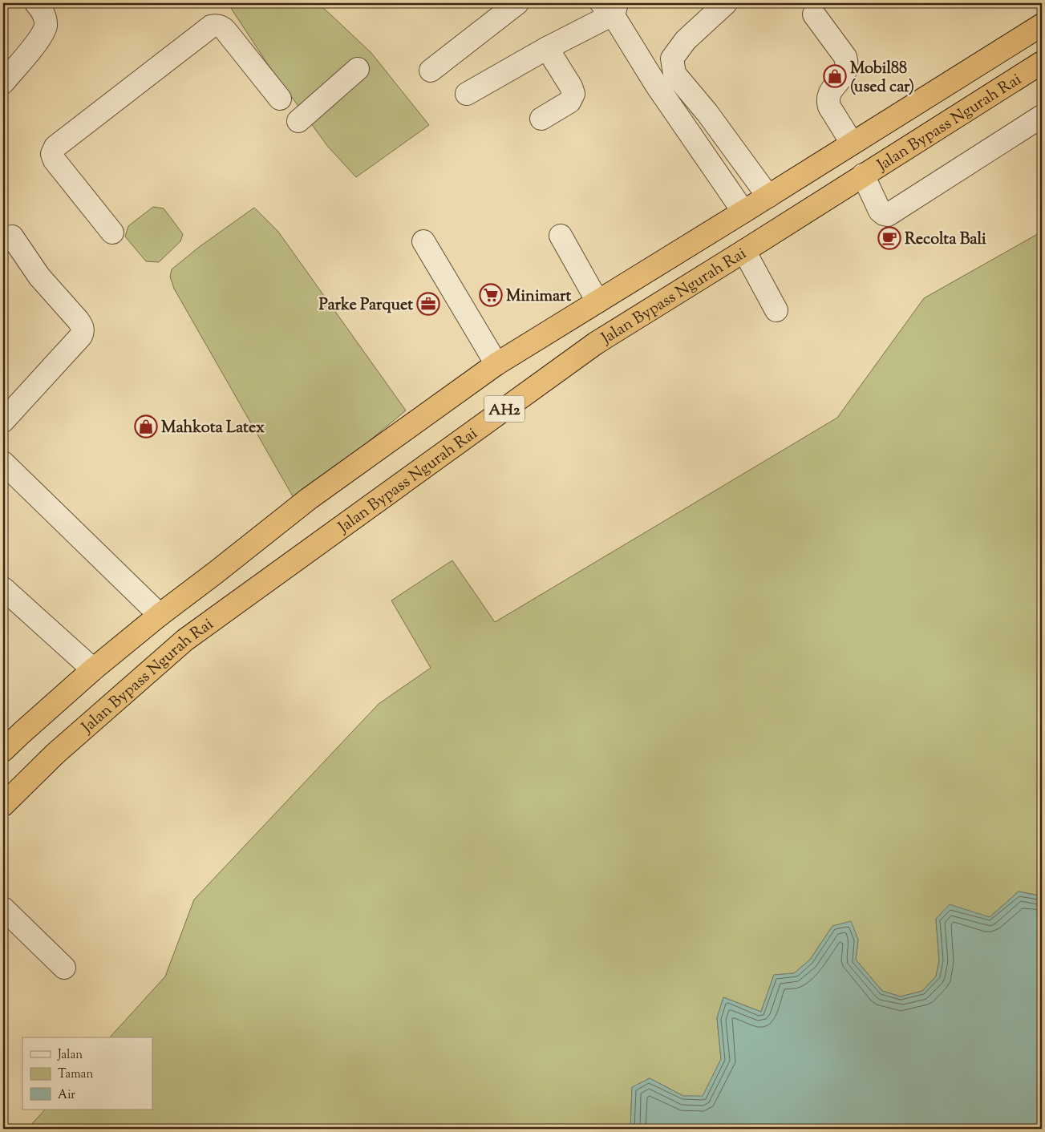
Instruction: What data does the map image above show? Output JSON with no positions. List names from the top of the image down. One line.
{"streets":{"highway":["Jalan Bypass Ngurah Rai","AH2"]},"places":{"shop":["Mobil88 (used car)","Mahkota Latex"],"cafe":["Recolta Bali"],"supermarket":["Minimart"],"office":["Parke Parquet"]},"legend":["Jalan","Taman","Air"]}
